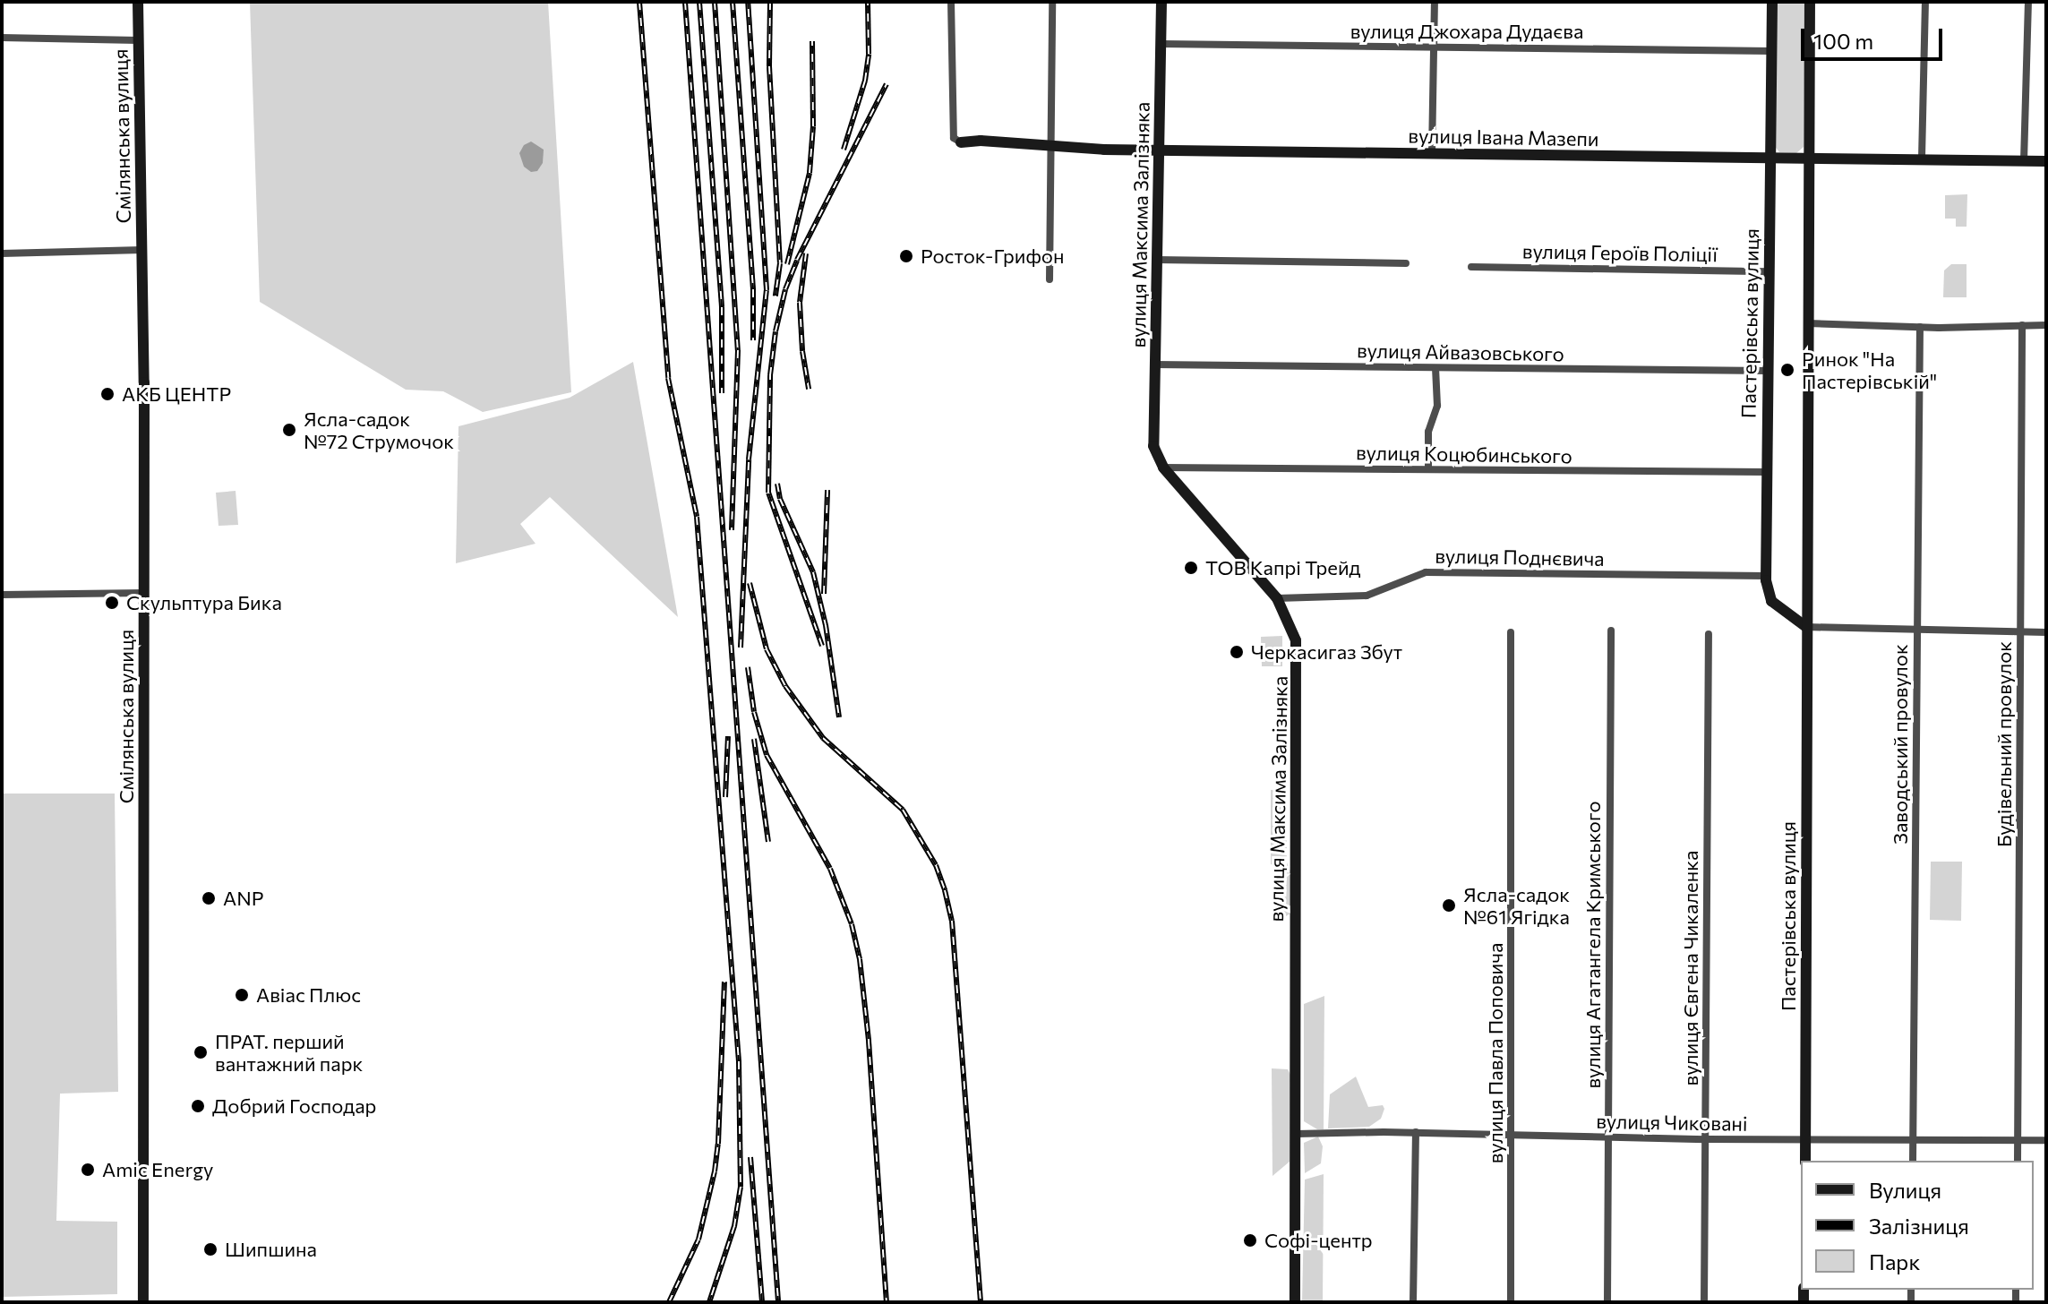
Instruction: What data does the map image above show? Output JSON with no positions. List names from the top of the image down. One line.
{"streets":{"main road":["Смілянська вулиця","вулиця Івана Мазепи","вулиця Максима Залізняка","Пастерівська вулиця"],"street":["вулиця Джохара Дудаєва","вулиця Героїв Поліції","вулиця Айвазовського","вулиця Коцюбинського","вулиця Поднєвича","Заводський провулок","Будівельний провулок","вулиця Агатангела Кримського","вулиця Євгена Чикаленка","вулиця Павла Поповича","вулиця Чиковані"]},"crossings":[["вулиця Джохара Дудаєва","вулиця Максима Залізняка"],["вулиця Джохара Дудаєва","Пастерівська вулиця"],["вулиця Івана Мазепи","вулиця Максима Залізняка"],["вулиця Івана Мазепи","Пастерівська вулиця"],["вулиця Максима Залізняка","вулиця Айвазовського"],["вулиця Максима Залізняка","вулиця Коцюбинського"],["вулиця Максима Залізняка","вулиця Поднєвича"],["вулиця Максима Залізняка","вулиця Чиковані"],["вулиця Героїв Поліції","Пастерівська вулиця"],["Пастерівська вулиця","вулиця Айвазовського"],["Пастерівська вулиця","вулиця Коцюбинського"],["Пастерівська вулиця","вулиця Поднєвича"],["Пастерівська вулиця","вулиця Чиковані"],["Заводський провулок","вулиця Чиковані"],["Будівельний провулок","вулиця Чиковані"],["вулиця Агатангела Кримського","вулиця Чиковані"],["вулиця Євгена Чикаленка","вулиця Чиковані"],["вулиця Павла Поповича","вулиця Чиковані"]],"places":["Росток-Грифон","Ринок \"На Пастерівській\"","АКБ ЦЕНТР","Ясла-садок №72 Струмочок","ТОВ Капрі Трейд","Cкульптура Бика","Черкасигаз Збут","ANP","Ясла-садок №61 Ягідка","Авіас Плюс","ПРАТ. перший вантажний парк","Добрий Господар","Amic Energy","Софі-центр","Шипшина"],"legend":["Вулиця","Залізниця","Парк"],"scale_bar":"100 m"}
